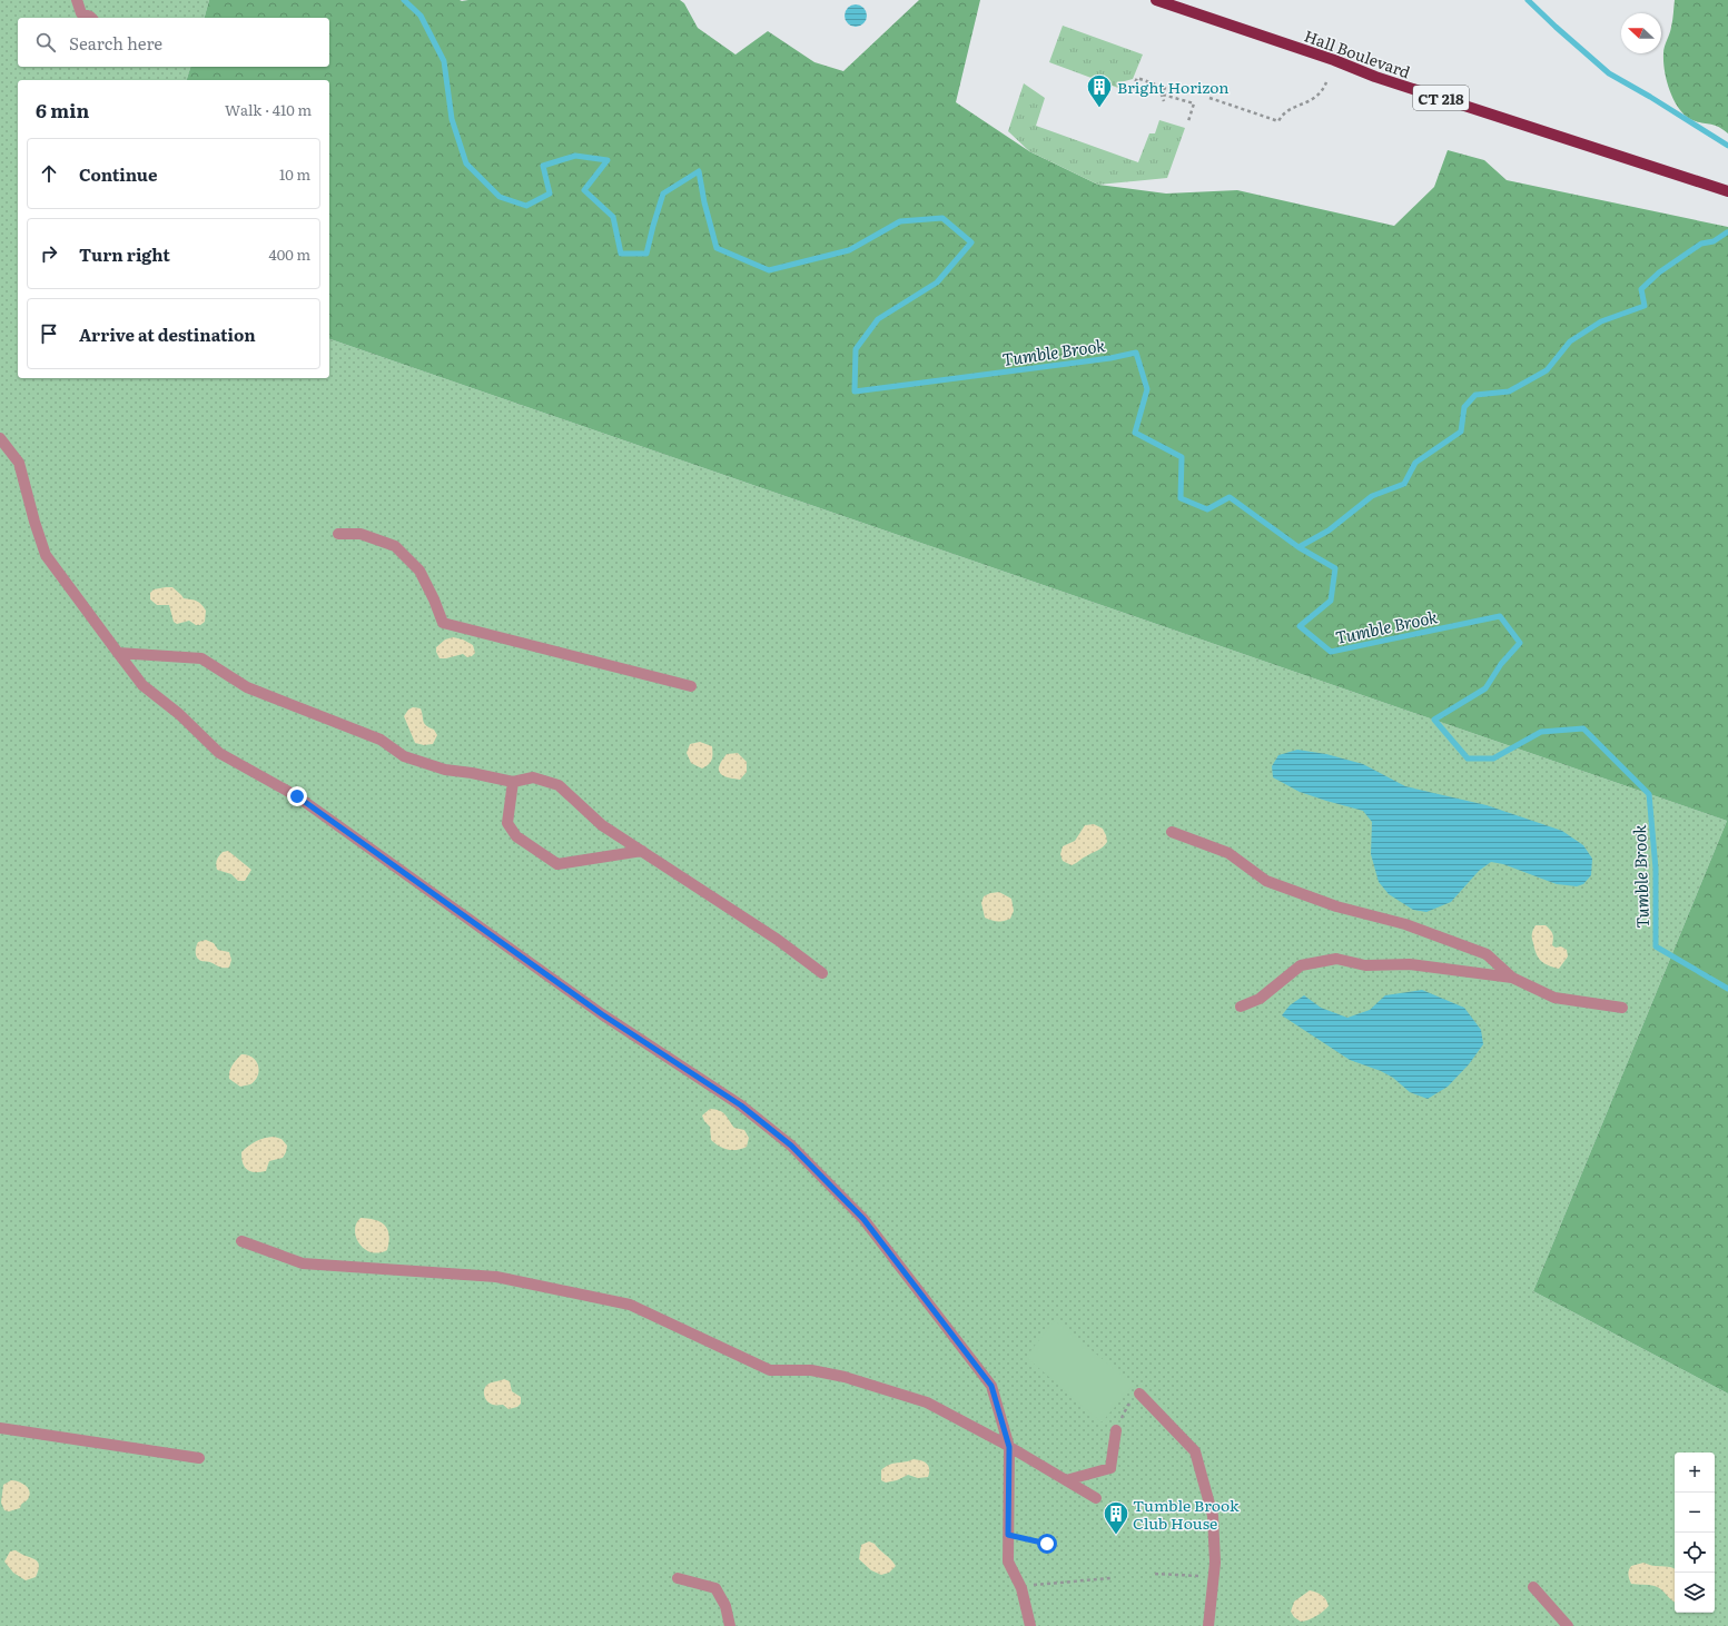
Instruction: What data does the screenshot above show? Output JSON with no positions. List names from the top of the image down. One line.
{"streets":{"main road":["Hall Boulevard","CT 218"]},"water":["Tumble Brook"],"places":{"building":["Bright Horizon","Tumble Brook Club House"]},"north":"left","page":{"search":"Search here","heading":["6 min","Walk · 410 m"],"list":[["Continue","10 m"],["Turn right","400 m"],"Arrive at destination"],"map_buttons":["+","−"]}}
